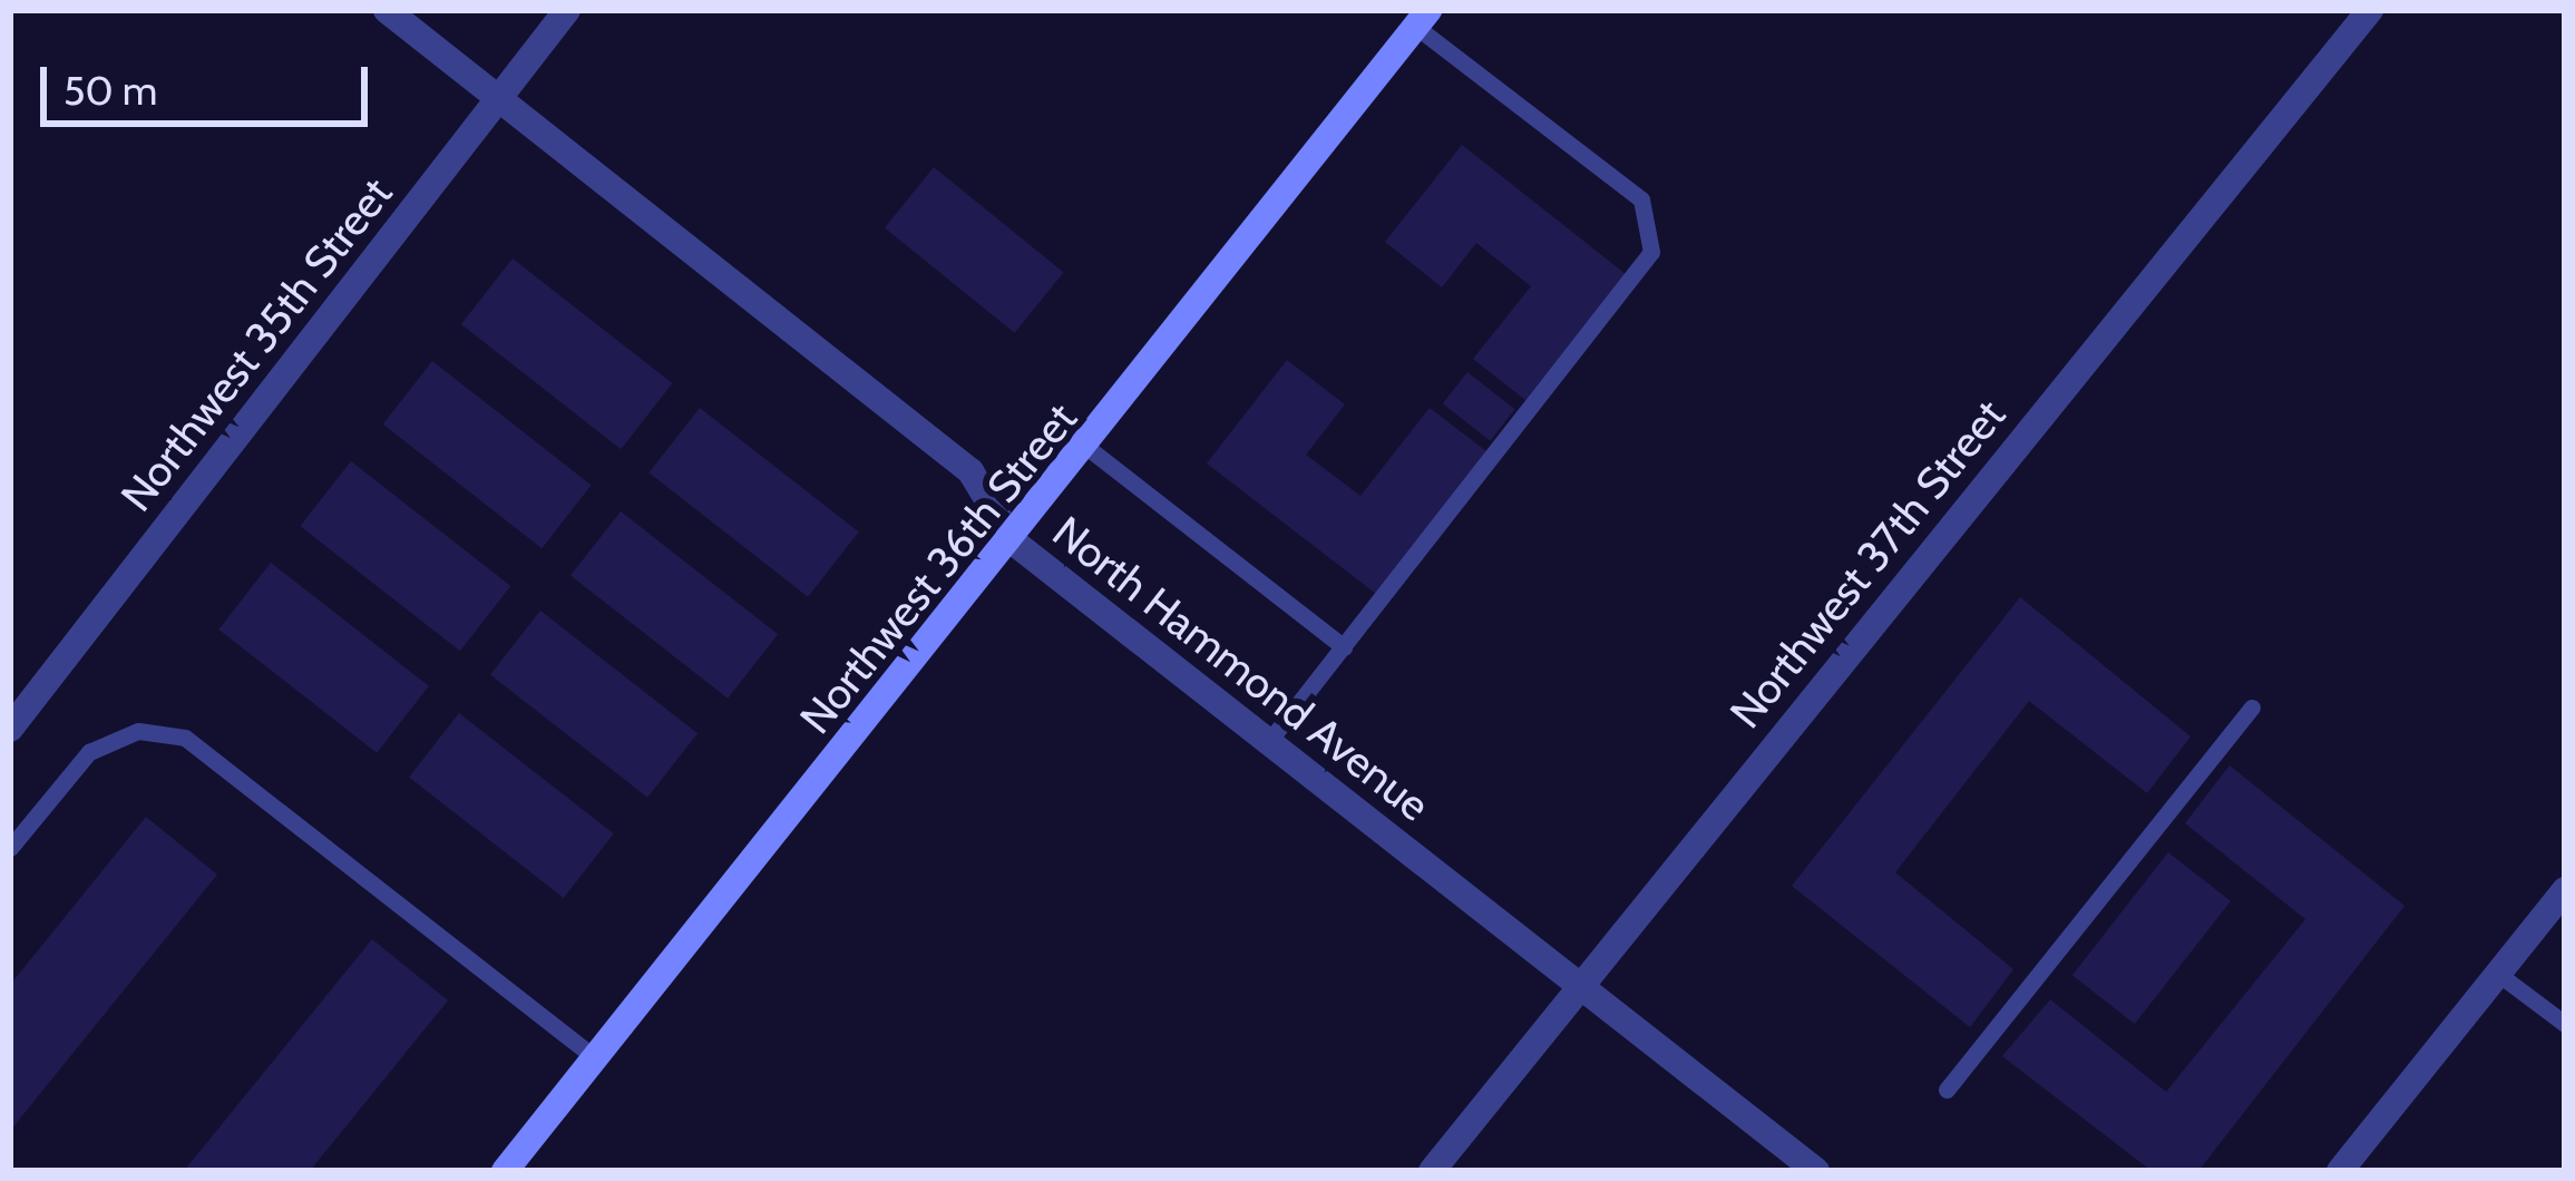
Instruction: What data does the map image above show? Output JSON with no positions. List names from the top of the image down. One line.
{"streets":{"main road":["Northwest 36th Street"],"street":["Northwest 35th Street","Northwest 37th Street","North Hammond Avenue"]},"crossings":[["Northwest 35th Street","North Hammond Avenue"],["Northwest 37th Street","North Hammond Avenue"],["Northwest 36th Street","North Hammond Avenue"]],"scale_bar":"50 m"}
